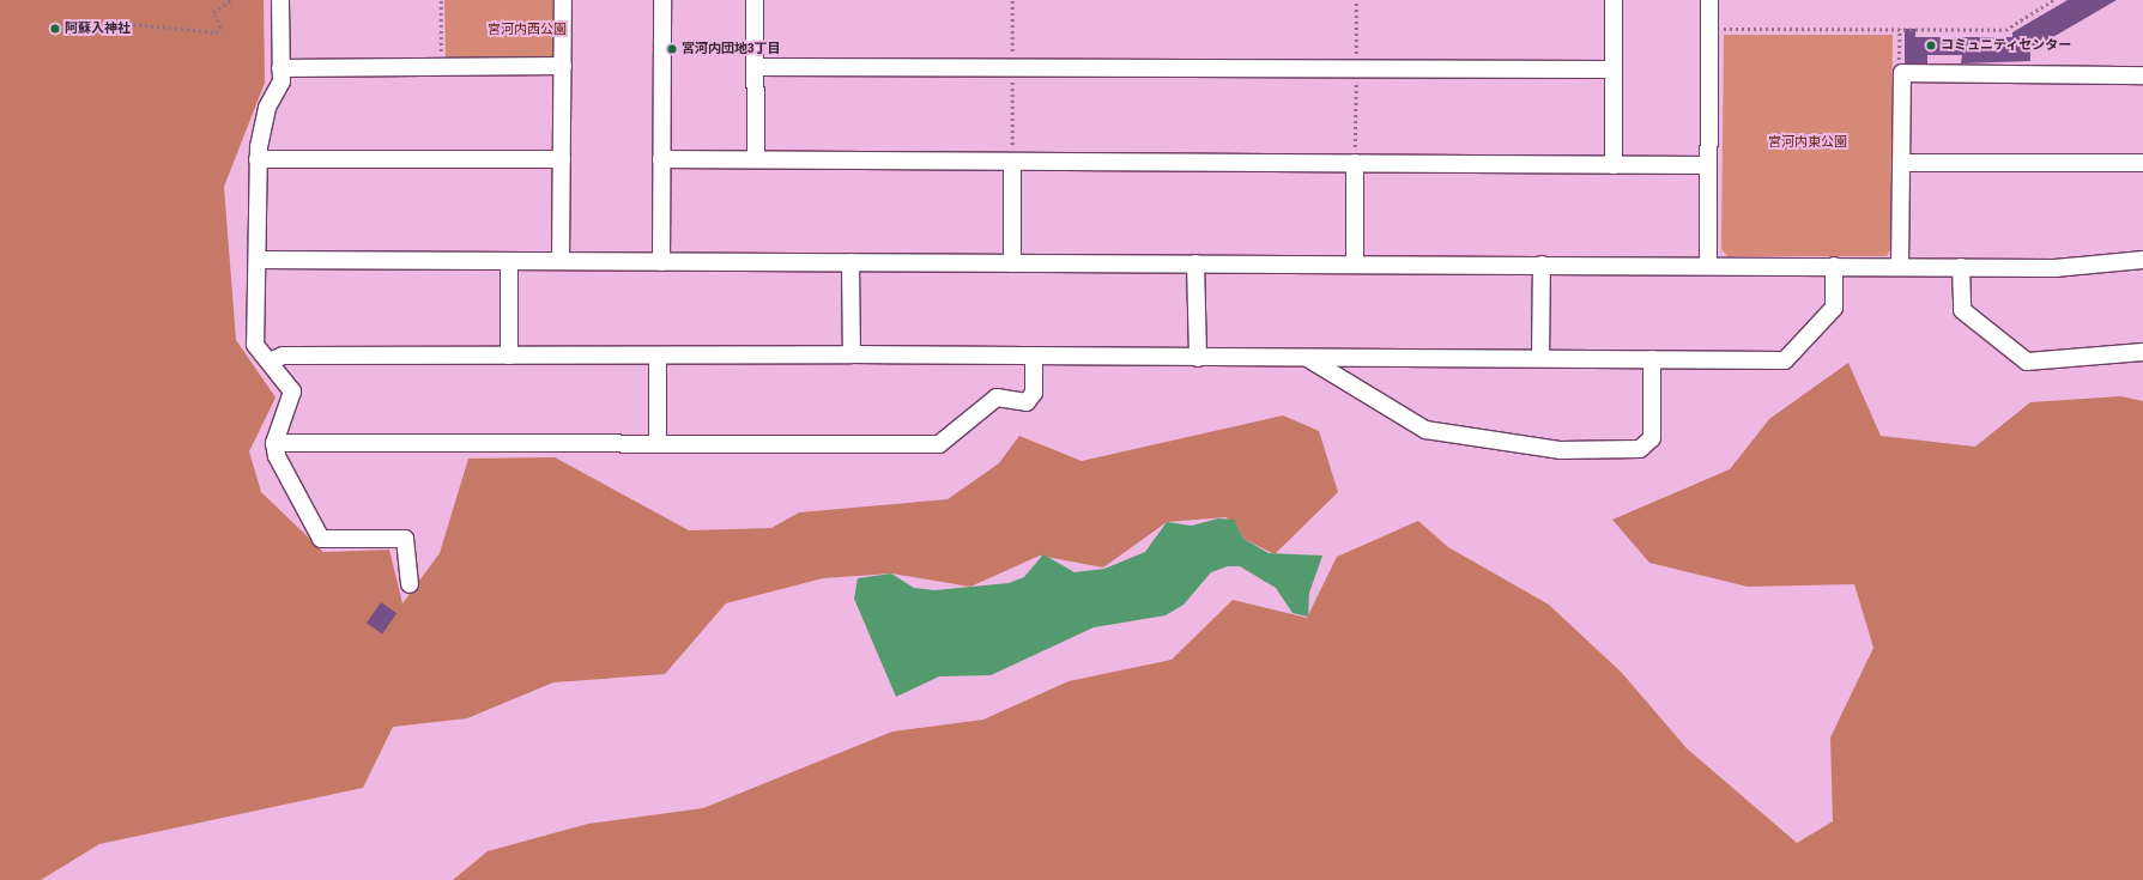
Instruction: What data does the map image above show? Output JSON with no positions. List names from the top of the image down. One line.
{"parks":["宮河内西公園","宮河内東公園"],"places":["阿蘇入神社","コミュニティセンター","宮河内団地3丁目"]}
